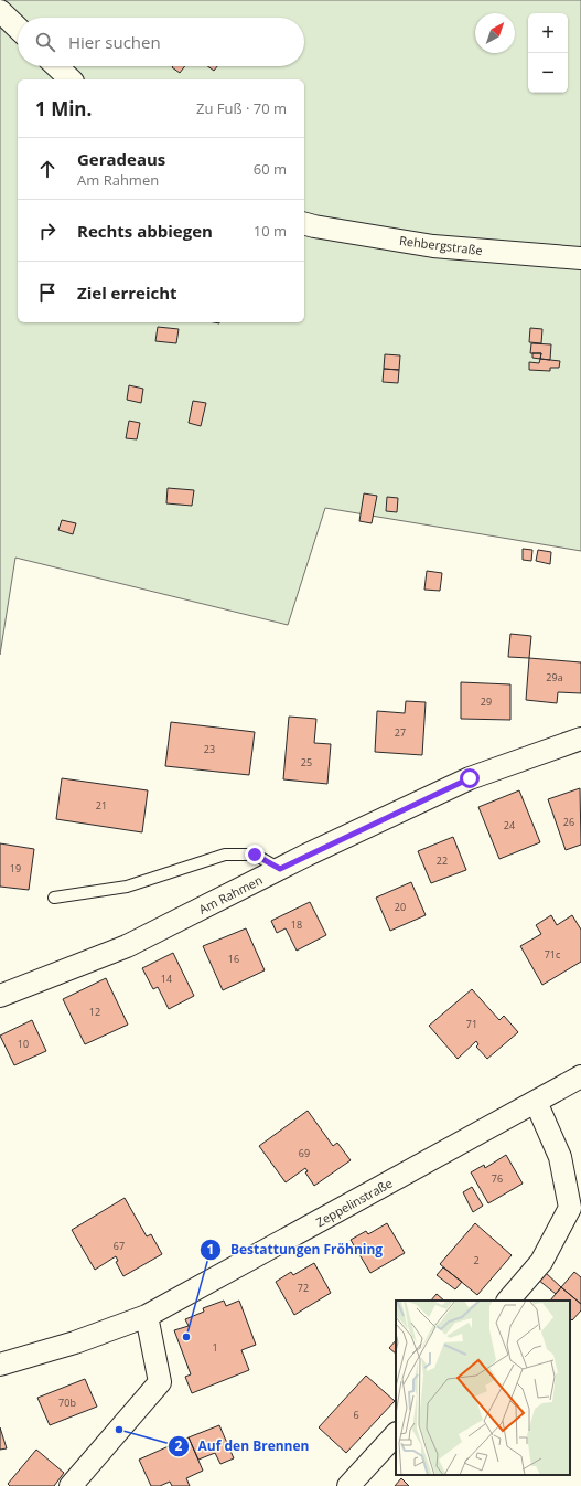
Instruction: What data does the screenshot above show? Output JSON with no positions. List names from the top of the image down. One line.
{"streets":{"street":["Rehbergstraße","Am Rahmen","Zeppelinstraße"]},"places":["Bestattungen Fröhning","Auf den Brennen"],"house_numbers":["29a","29","27","23","25","21","26","24","22","19","20","18","71c","16","14","12","71","10","69","76","67","2","72","1","70b","6"],"north":"top right","page":{"map_buttons":["+","−"],"search":"Hier suchen","heading":["1 Min.","Zu Fuß · 70 m"],"list":[["Geradeaus","Am Rahmen","60 m"],["Rechts abbiegen","10 m"],"Ziel erreicht"]}}
